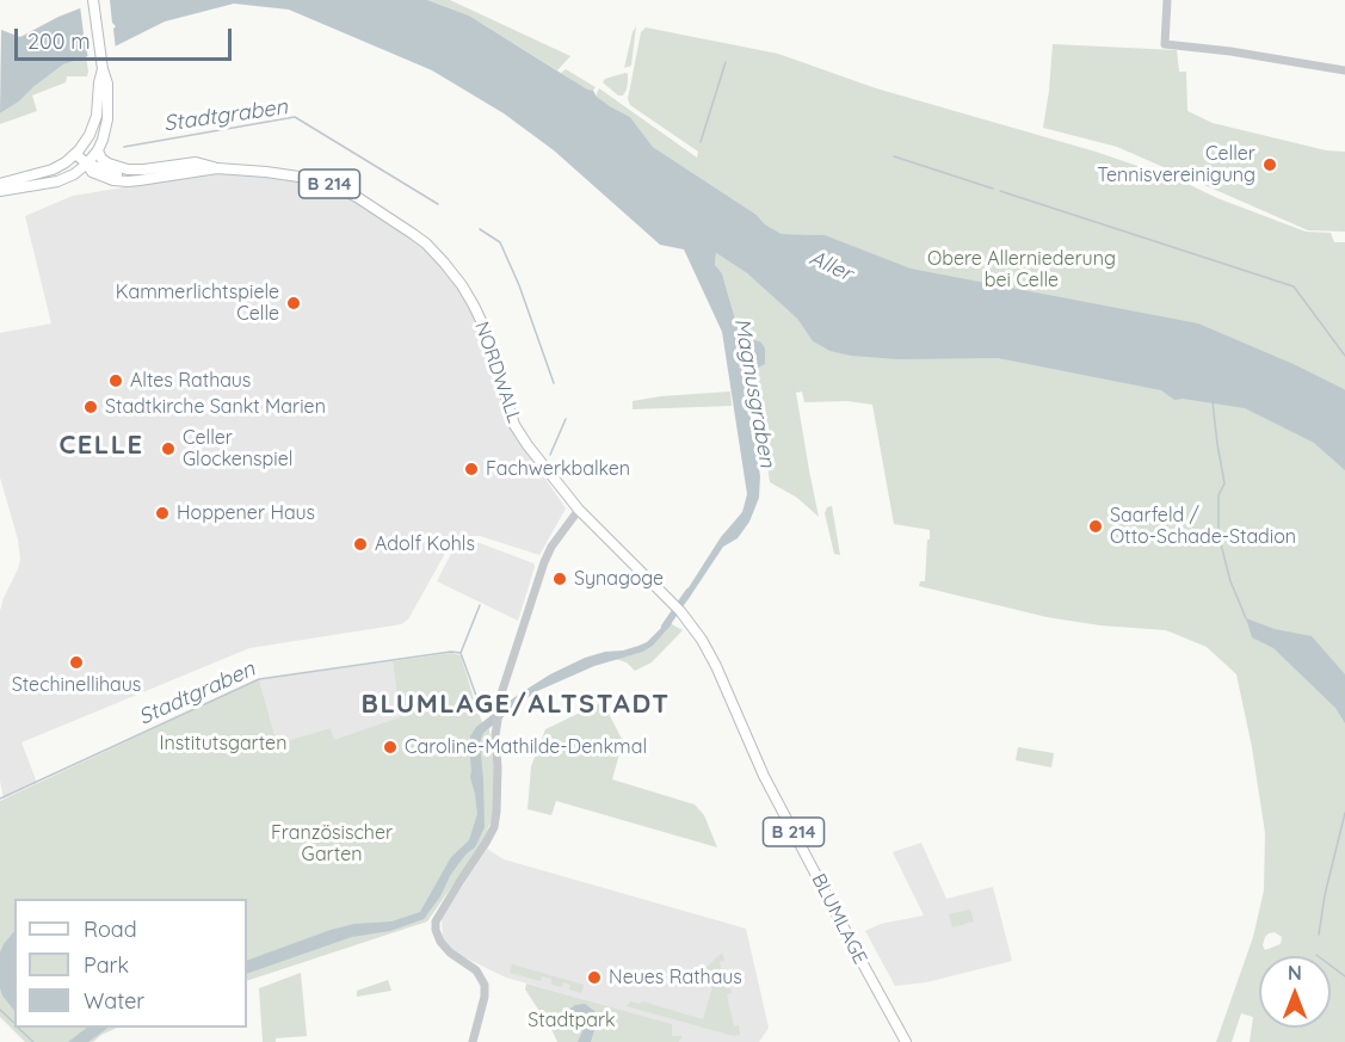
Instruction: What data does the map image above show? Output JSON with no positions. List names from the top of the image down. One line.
{"streets":{"main road":["B 214","NORDWALL","BLUMLAGE"]},"crossings":[["B 214","NORDWALL"],["NORDWALL","BLUMLAGE"]],"districts":["CELLE","BLUMLAGE/ALTSTADT"],"water":["Stadtgraben","Aller","Magnusgraben"],"parks":["Obere Allerniederung bei Celle","Institutsgarten","Französischer Garten","Stadtpark"],"places":["Celler Tennisvereinigung","Kammerlichtspiele Celle","Altes Rathaus","Stadtkirche Sankt Marien","Celler Glockenspiel","Fachwerkbalken","Hoppener Haus","Saarfeld / Otto-Schade-Stadion","Adolf Kohls","Synagoge","Stechinellihaus","Caroline-Mathilde-Denkmal","Neues Rathaus"],"legend":["Road","Park","Water"],"scale_bar":"200 m","north":"top"}
